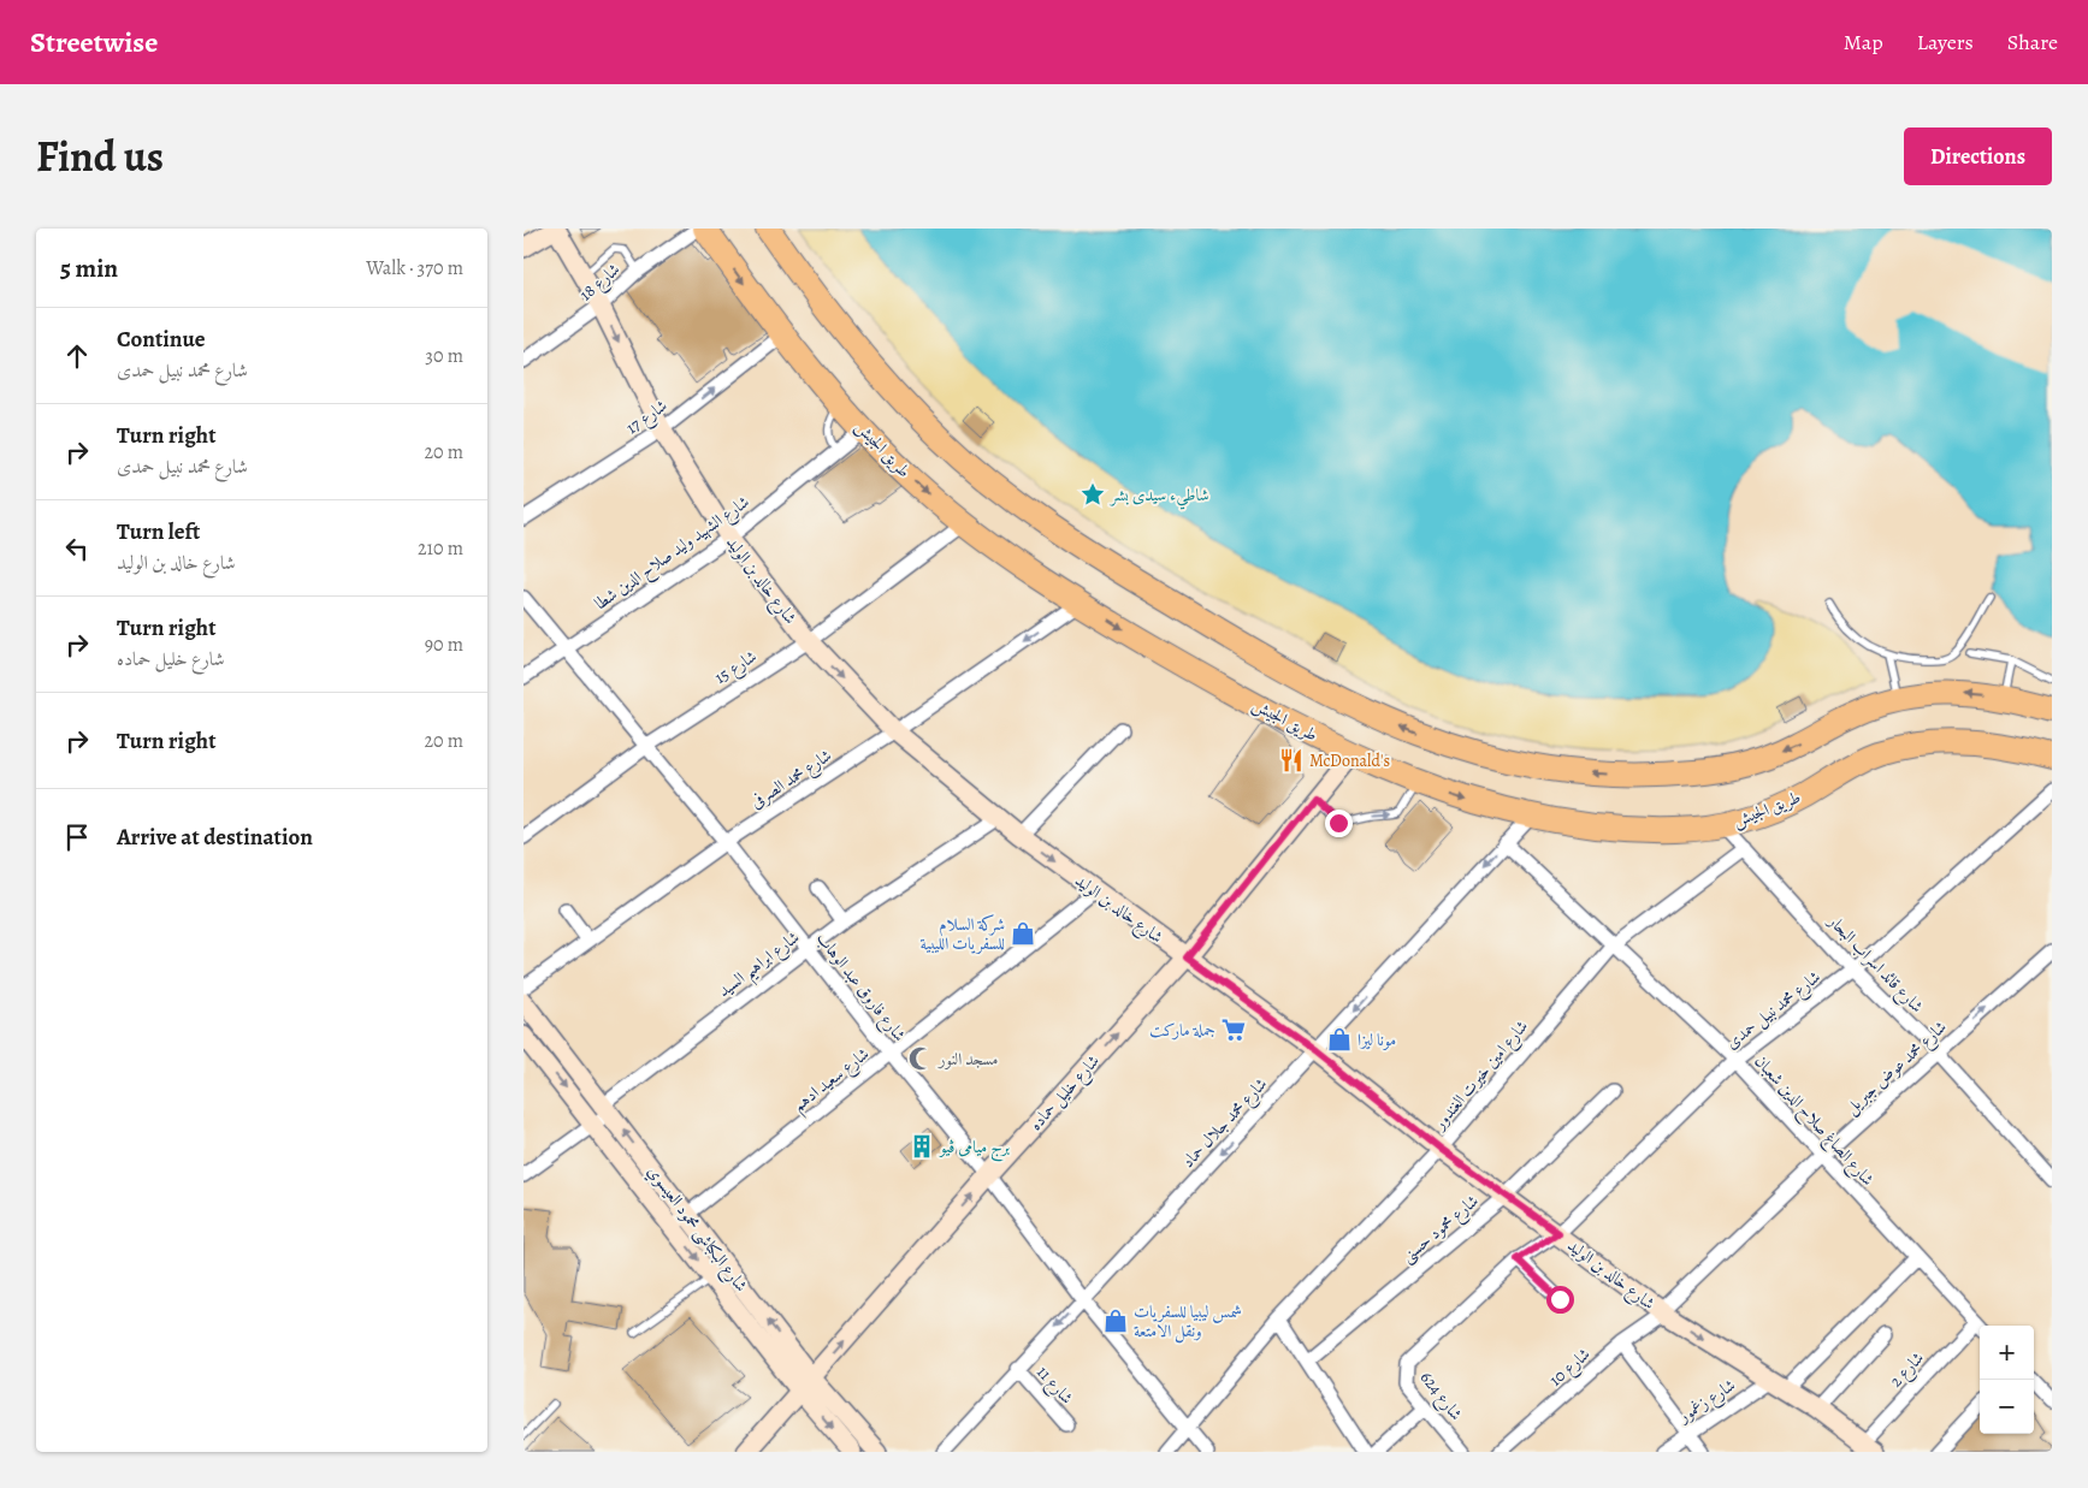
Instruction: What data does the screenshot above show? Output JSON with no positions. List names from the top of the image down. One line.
{"streets":{"highway":["طريق الجيش"],"street":["شارع 18","شارع 17","شارع الشهيد وليد صلاح الدين شطا","شارع خالد بن الوليد","شارع 15","شارع محمد الصرفى","شارع ابراهيم السيد","شارع قائد اسراب البحار","شارع فاروق عبد الوهاب","شارع محمد نبيل حمدى","شارع محمد عوض جبريل","شارع امين خيرت الغندور","شارع سعيد ادهم","شارع خليل حماده","شارع الصاغ صلاح الدين شعبان","شارع محمد جلال حماد","شارع البكباشى محمود العيسوي","شارع محمود حسنى","شارع 10","شارع 2","شارع 11","شارع 624","شارع زغمور"]},"crossings":[["شارع 18","شارع خالد بن الوليد"],["شارع 17","طريق الجيش"],["شارع 17","شارع خالد بن الوليد"],["طريق الجيش","شارع الشهيد وليد صلاح الدين شطا"],["طريق الجيش","شارع 15"],["طريق الجيش","شارع محمد الصرفى"],["طريق الجيش","شارع قائد اسراب البحار"],["طريق الجيش","شارع خليل حماده"],["طريق الجيش","شارع محمد جلال حماد"],["شارع الشهيد وليد صلاح الدين شطا","شارع خالد بن الوليد"],["شارع الشهيد وليد صلاح الدين شطا","شارع فاروق عبد الوهاب"],["شارع خالد بن الوليد","شارع 15"],["شارع خالد بن الوليد","شارع محمد الصرفى"],["شارع خالد بن الوليد","شارع ابراهيم السيد"],["شارع خالد بن الوليد","شارع محمد نبيل حمدى"],["شارع خالد بن الوليد","شارع محمد عوض جبريل"],["شارع خالد بن الوليد","شارع امين خيرت الغندور"],["شارع خالد بن الوليد","شارع سعيد ادهم"],["شارع خالد بن الوليد","شارع خليل حماده"],["شارع خالد بن الوليد","شارع محمد جلال حماد"],["شارع خالد بن الوليد","شارع محمود حسنى"],["شارع خالد بن الوليد","شارع 10"],["شارع خالد بن الوليد","شارع 2"],["شارع خالد بن الوليد","شارع زغمور"],["شارع 15","شارع فاروق عبد الوهاب"],["شارع محمد الصرفى","شارع فاروق عبد الوهاب"],["شارع ابراهيم السيد","شارع فاروق عبد الوهاب"],["شارع ابراهيم السيد","شارع البكباشى محمود العيسوي"],["شارع قائد اسراب البحار","شارع محمد نبيل حمدى"],["شارع قائد اسراب البحار","شارع محمد عوض جبريل"],["شارع قائد اسراب البحار","شارع امين خيرت الغندور"],["شارع فاروق عبد الوهاب","شارع امين خيرت الغندور"],["شارع فاروق عبد الوهاب","شارع سعيد ادهم"],["شارع فاروق عبد الوهاب","شارع خليل حماده"],["شارع فاروق عبد الوهاب","شارع محمد جلال حماد"],["شارع محمد نبيل حمدى","شارع الصاغ صلاح الدين شعبان"],["شارع محمد نبيل حمدى","شارع 624"],["شارع محمد عوض جبريل","شارع الصاغ صلاح الدين شعبان"],["شارع محمد عوض جبريل","شارع 10"],["شارع امين خيرت الغندور","شارع الصاغ صلاح الدين شعبان"],["شارع سعيد ادهم","شارع البكباشى محمود العيسوي"],["شارع خليل حماده","شارع البكباشى محمود العيسوي"],["شارع الصاغ صلاح الدين شعبان","شارع محمد جلال حماد"],["شارع الصاغ صلاح الدين شعبان","شارع زغمور"],["شارع محمد جلال حماد","شارع 11"]],"one_way":["شارع 17","طريق الجيش","شارع خليل حماده","شارع محمد جلال حماد"],"places":{"place":["شاطيء سيدى بشر"],"restaurant":["McDonald's"],"shop":["شركة السلام للسفريات الليبية","مونا ليزا","شمس ليبيا للسفريات ونقل الامتعة"],"supermarket":["جملة ماركت"],"mosque":["مسجد النور"],"building":["برج ميامى ڤيو"]},"page":{"header":"Streetwise","nav":["Map","Layers","Share"],"title":"Find us","buttons":"Directions","heading":["5 min","Walk · 370 m"],"list":[["Continue","شارع محمد نبيل حمدى","30 m"],["Turn right","شارع محمد نبيل حمدى","20 m"],["Turn left","شارع خالد بن الوليد","210 m"],["Turn right","شارع خليل حماده","90 m"],["Turn right","20 m"],"Arrive at destination"],"map_buttons":["+","−"]}}
